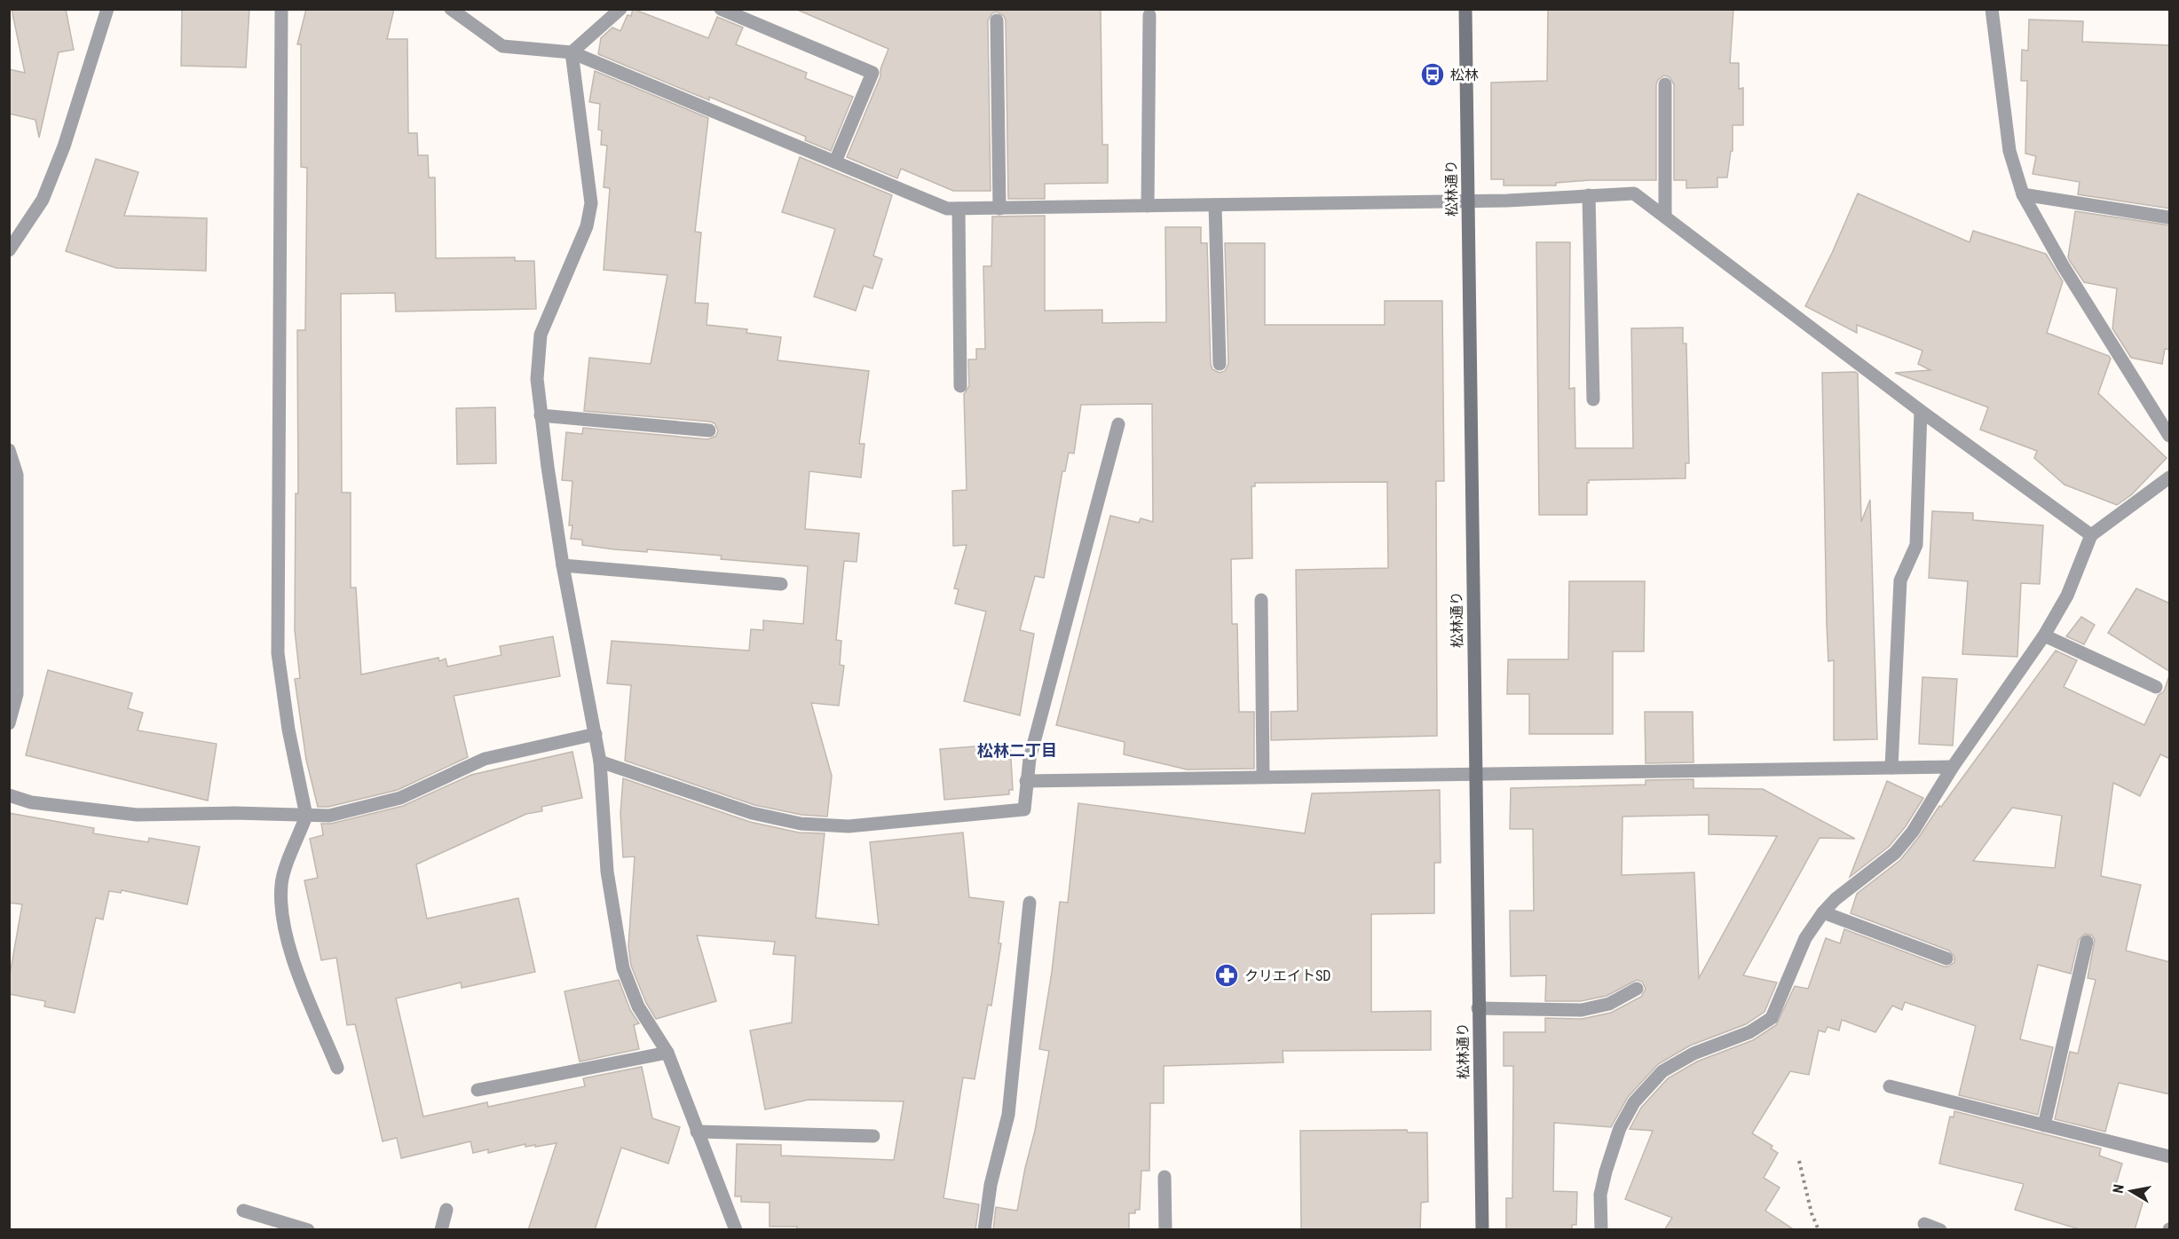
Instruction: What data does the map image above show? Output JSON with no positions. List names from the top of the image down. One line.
{"streets":{"street":["松林通り"]},"districts":["松林二丁目"],"places":{"bus stop":["松林"],"pharmacy":["クリエイトSD"]},"north":"left"}
